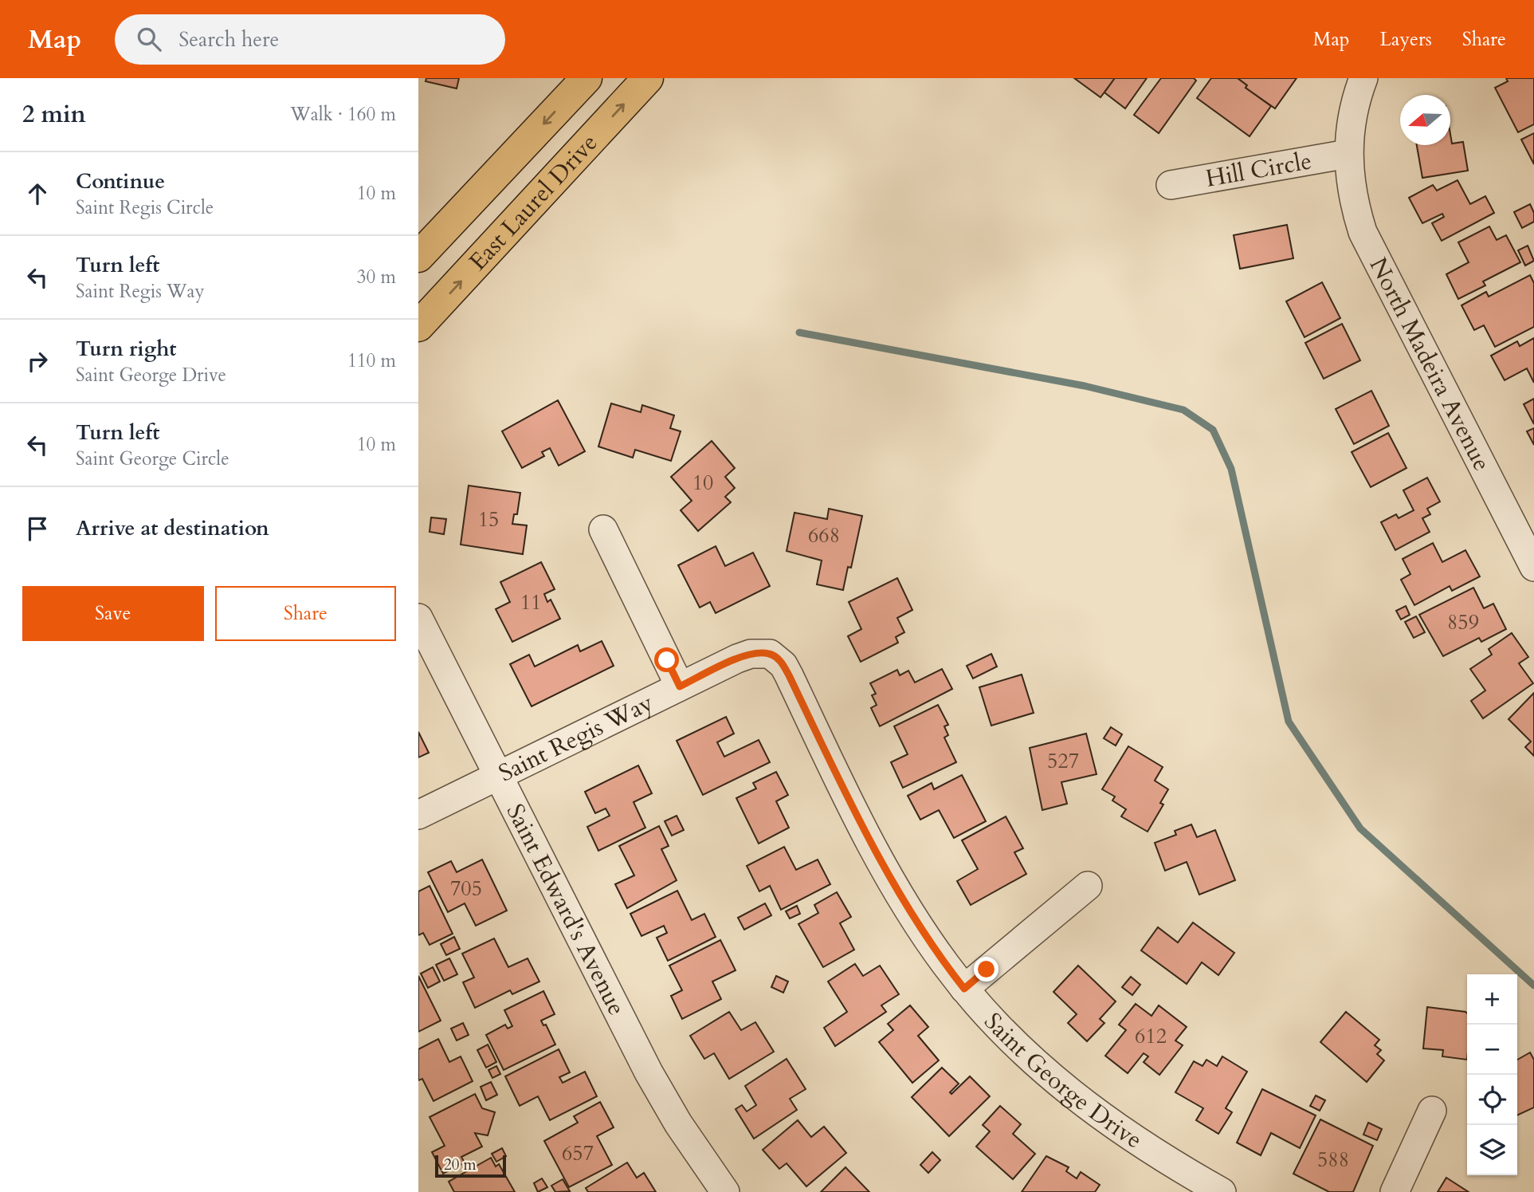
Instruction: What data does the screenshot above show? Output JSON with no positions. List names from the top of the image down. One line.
{"streets":{"main road":["East Laurel Drive"],"street":["Hill Circle","North Madeira Avenue","Saint Regis Way","Saint Edward's Avenue","Saint George Drive"]},"crossings":[["Hill Circle","North Madeira Avenue"],["Saint Regis Way","Saint Edward's Avenue"],["Saint Regis Way","Saint George Drive"]],"house_numbers":["10","15","668","11","859","527","705","612","657","588"],"scale_bar":"20 m","north":"left","page":{"header":"Map","search":"Search here","nav":["Map","Layers","Share"],"heading":["2 min","Walk · 160 m"],"list":[["Continue","Saint Regis Circle","10 m"],["Turn left","Saint Regis Way","30 m"],["Turn right","Saint George Drive","110 m"],["Turn left","Saint George Circle","10 m"],"Arrive at destination"],"buttons":["Save","Share"],"map_buttons":["+","−"],"scale":"20 m"}}
